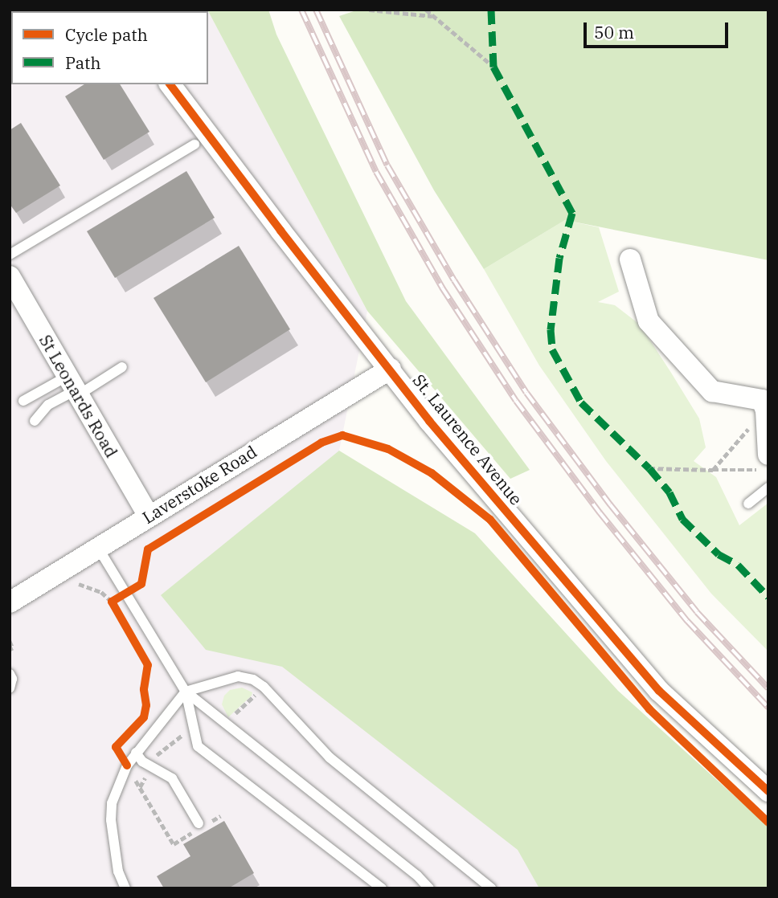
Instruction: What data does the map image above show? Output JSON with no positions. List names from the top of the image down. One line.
{"streets":{"street":["St Leonards Road","St. Laurence Avenue","Laverstoke Road"]},"crossings":[["St Leonards Road","Laverstoke Road"],["St. Laurence Avenue","Laverstoke Road"]],"legend":["Cycle path","Path"],"scale_bar":"50 m"}
